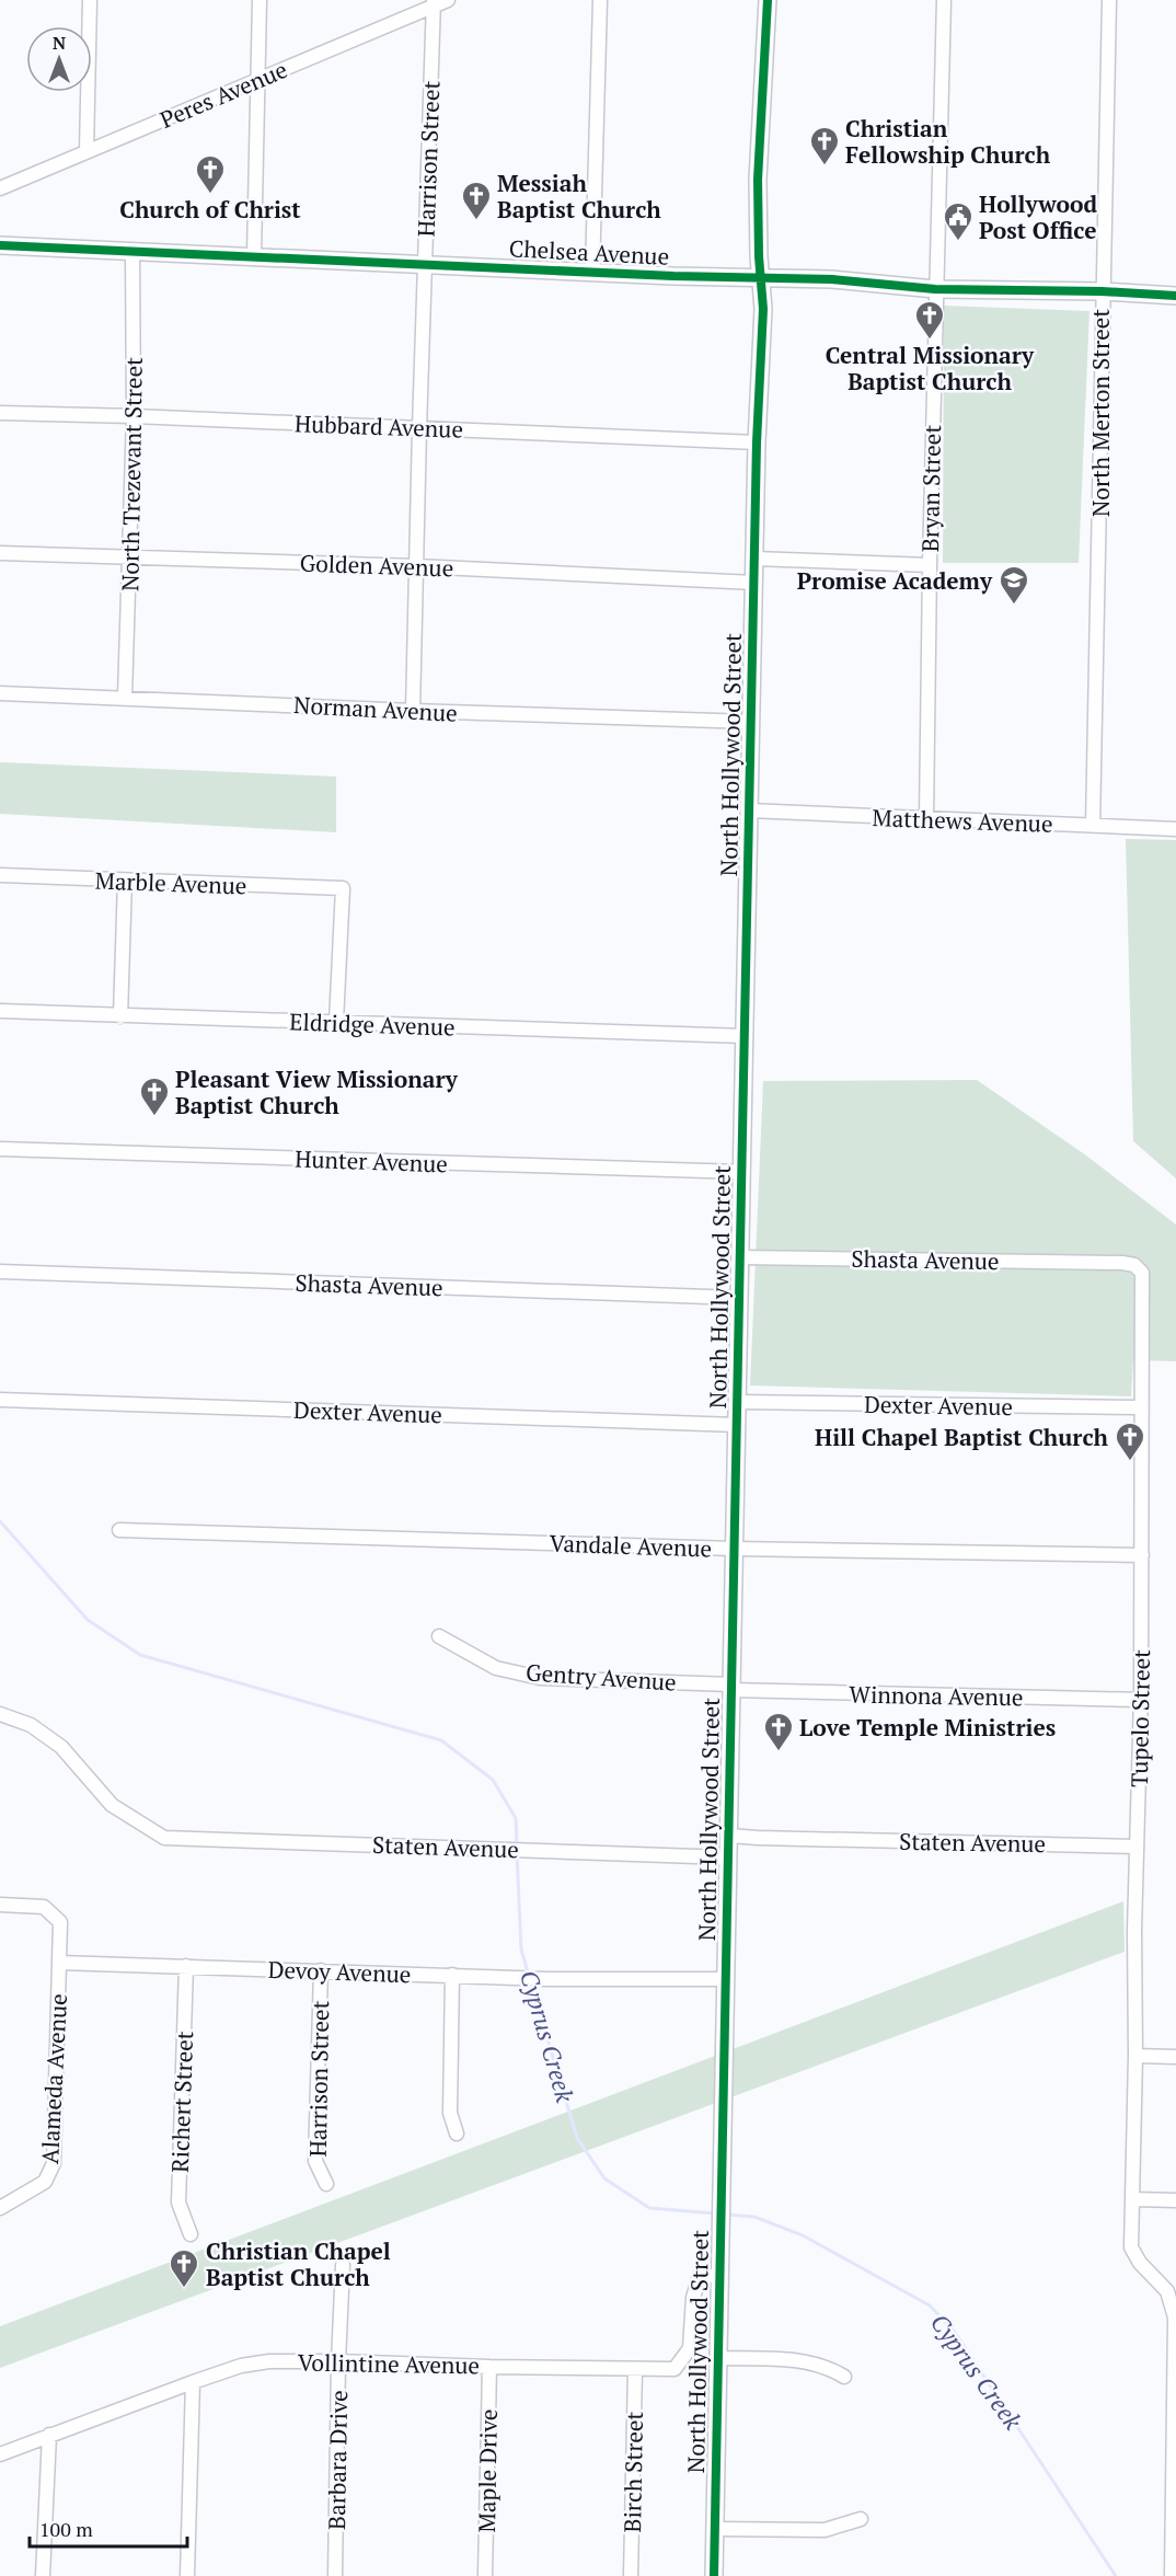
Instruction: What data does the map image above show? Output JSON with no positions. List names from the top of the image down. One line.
{"streets":{"main road":["Chelsea Avenue","North Hollywood Street"],"street":["Peres Avenue","Harrison Street","North Merton Street","Hubbard Avenue","North Trezevant Street","Bryan Street","Golden Avenue","Norman Avenue","Matthews Avenue","Marble Avenue","Eldridge Avenue","Hunter Avenue","Shasta Avenue","Dexter Avenue","Vandale Avenue","Gentry Avenue","Winnona Avenue","Tupelo Street","Staten Avenue","Devoy Avenue","Alameda Avenue","Richert Street","Vollintine Avenue","Barbara Drive","Maple Drive","Birch Street"]},"crossings":[["Peres Avenue","Harrison Street"],["Harrison Street","Chelsea Avenue"],["Harrison Street","Hubbard Avenue"],["Harrison Street","Golden Avenue"],["Harrison Street","Norman Avenue"],["Harrison Street","Devoy Avenue"],["Chelsea Avenue","North Merton Street"],["Chelsea Avenue","North Trezevant Street"],["Chelsea Avenue","Bryan Street"],["Chelsea Avenue","North Hollywood Street"],["North Merton Street","Matthews Avenue"],["Hubbard Avenue","North Trezevant Street"],["Hubbard Avenue","North Hollywood Street"],["North Trezevant Street","Golden Avenue"],["North Trezevant Street","Norman Avenue"],["Bryan Street","Matthews Avenue"],["Golden Avenue","North Hollywood Street"],["Norman Avenue","North Hollywood Street"],["North Hollywood Street","Matthews Avenue"],["North Hollywood Street","Eldridge Avenue"],["North Hollywood Street","Hunter Avenue"],["North Hollywood Street","Shasta Avenue"],["North Hollywood Street","Dexter Avenue"],["North Hollywood Street","Vandale Avenue"],["North Hollywood Street","Gentry Avenue"],["North Hollywood Street","Winnona Avenue"],["North Hollywood Street","Staten Avenue"],["North Hollywood Street","Devoy Avenue"],["North Hollywood Street","Vollintine Avenue"],["Marble Avenue","Eldridge Avenue"],["Shasta Avenue","Tupelo Street"],["Dexter Avenue","Tupelo Street"],["Vandale Avenue","Tupelo Street"],["Gentry Avenue","Winnona Avenue"],["Winnona Avenue","Tupelo Street"],["Tupelo Street","Staten Avenue"],["Devoy Avenue","Alameda Avenue"],["Devoy Avenue","Richert Street"],["Vollintine Avenue","Barbara Drive"],["Vollintine Avenue","Maple Drive"],["Vollintine Avenue","Birch Street"]],"water":["Cyprus Creek"],"places":{"church":["Christian Fellowship Church","Church of Christ","Messiah Baptist Church","Central Missionary Baptist Church","Pleasant View Missionary Baptist Church","Hill Chapel Baptist Church","Love Temple Ministries","Christian Chapel Baptist Church"],"public building":["Hollywood Post Office"],"school or university":["Promise Academy"]},"scale_bar":"100 m","north":"top"}
